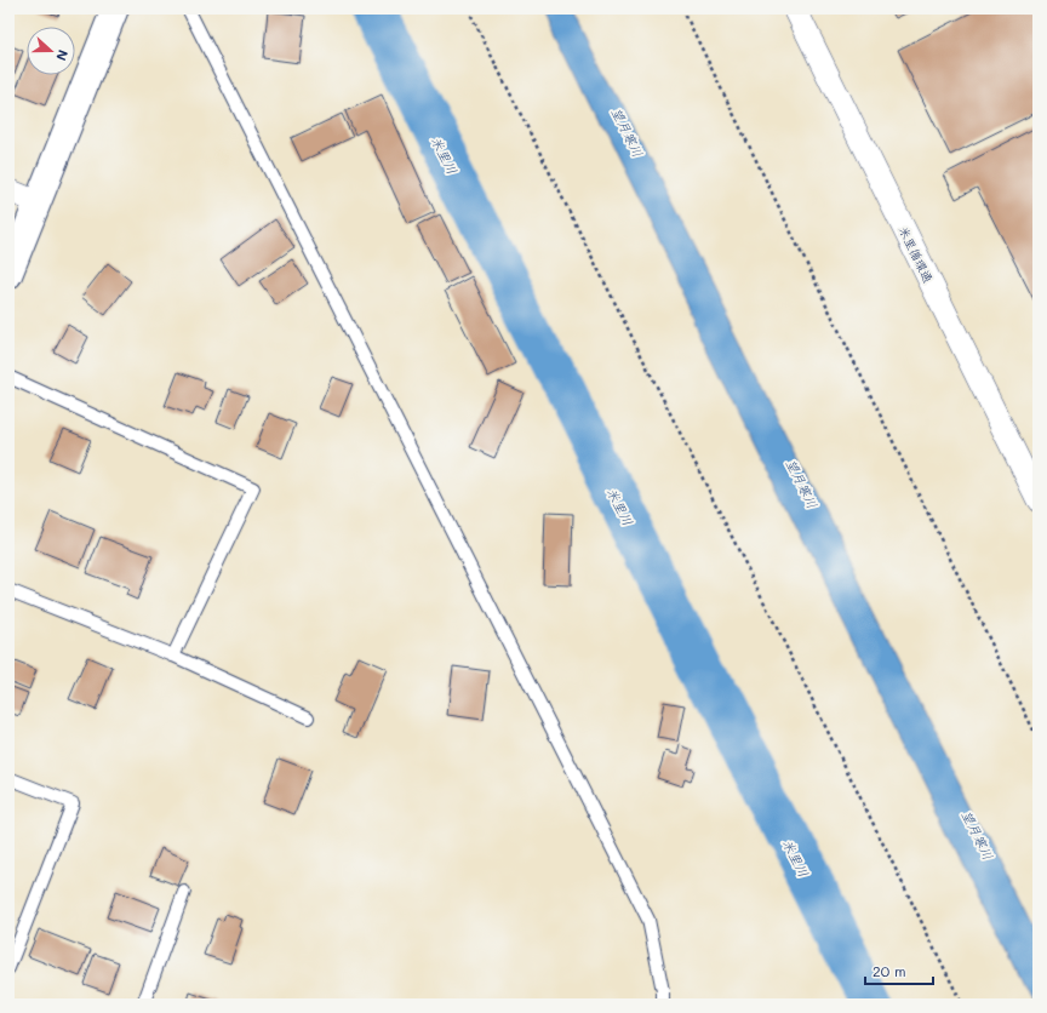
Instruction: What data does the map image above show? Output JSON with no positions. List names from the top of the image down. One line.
{"streets":{"street":["米里循環通"]},"water":["望月寒川","米里川"],"scale_bar":"20 m","north":"right"}
